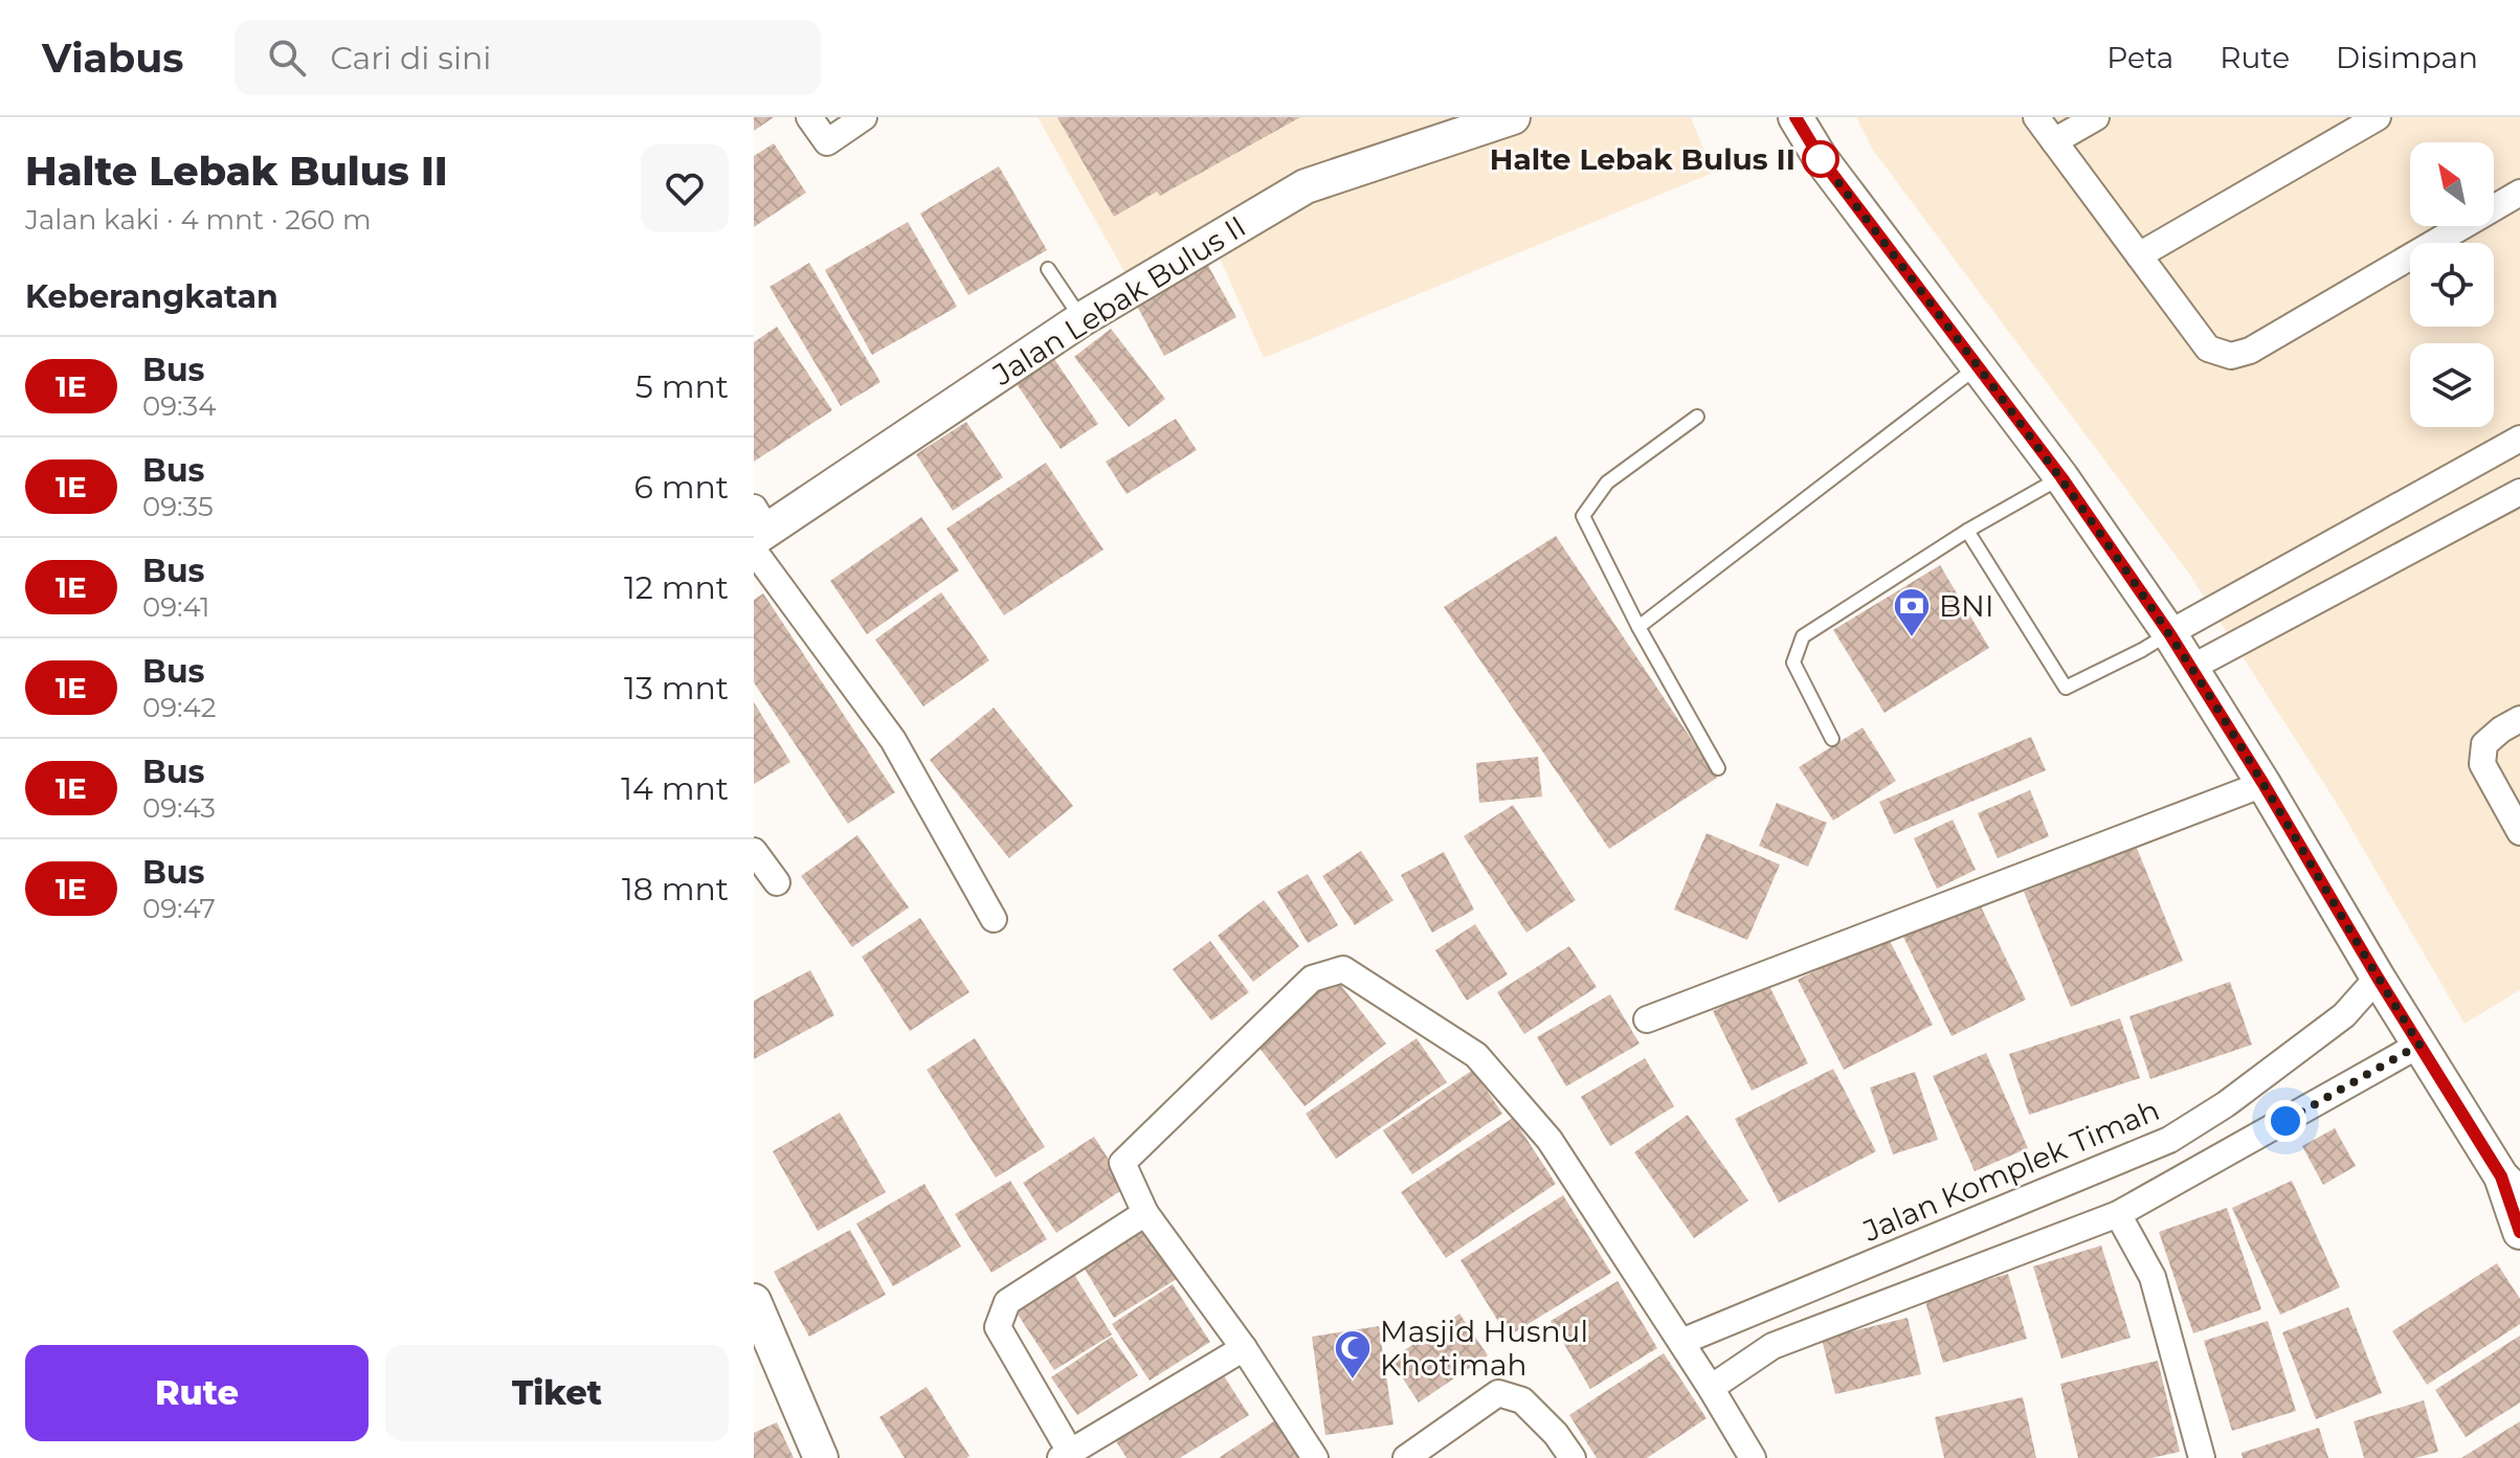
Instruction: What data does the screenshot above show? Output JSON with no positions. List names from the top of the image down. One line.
{"streets":{"main road":["Jalan Lebak Bulus II"],"street":["Jalan Komplek Timah"]},"places":{"other":["Halte Lebak Bulus II"],"bank":["BNI"],"mosque":["Masjid Husnul Khotimah"]},"lines":["bus line 1E"],"north":"top left","page":{"header":"Viabus","search":"Cari di sini","nav":["Peta","Rute","Disimpan"],"heading":[["Halte Lebak Bulus II","Jalan kaki · 4 mnt · 260 m"],"Keberangkatan"],"list":[{"mark":"1E","name":"Bus","note":"09:34","value":"5 mnt"},{"mark":"1E","name":"Bus","note":"09:35","value":"6 mnt"},{"mark":"1E","name":"Bus","note":"09:41","value":"12 mnt"},{"mark":"1E","name":"Bus","note":"09:42","value":"13 mnt"},{"mark":"1E","name":"Bus","note":"09:43","value":"14 mnt"},{"mark":"1E","name":"Bus","note":"09:47","value":"18 mnt"}],"buttons":["Rute","Tiket"]}}
